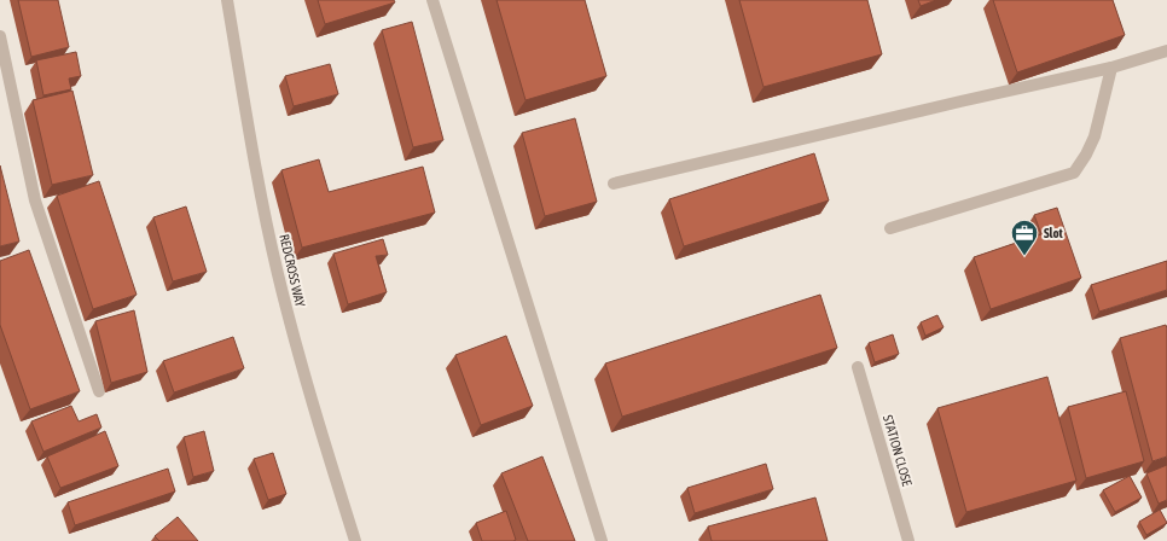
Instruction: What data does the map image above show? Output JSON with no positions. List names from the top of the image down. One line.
{"streets":{"street":["REDCROSS WAY","STATION CLOSE"]},"places":{"office":["Slot"]}}
